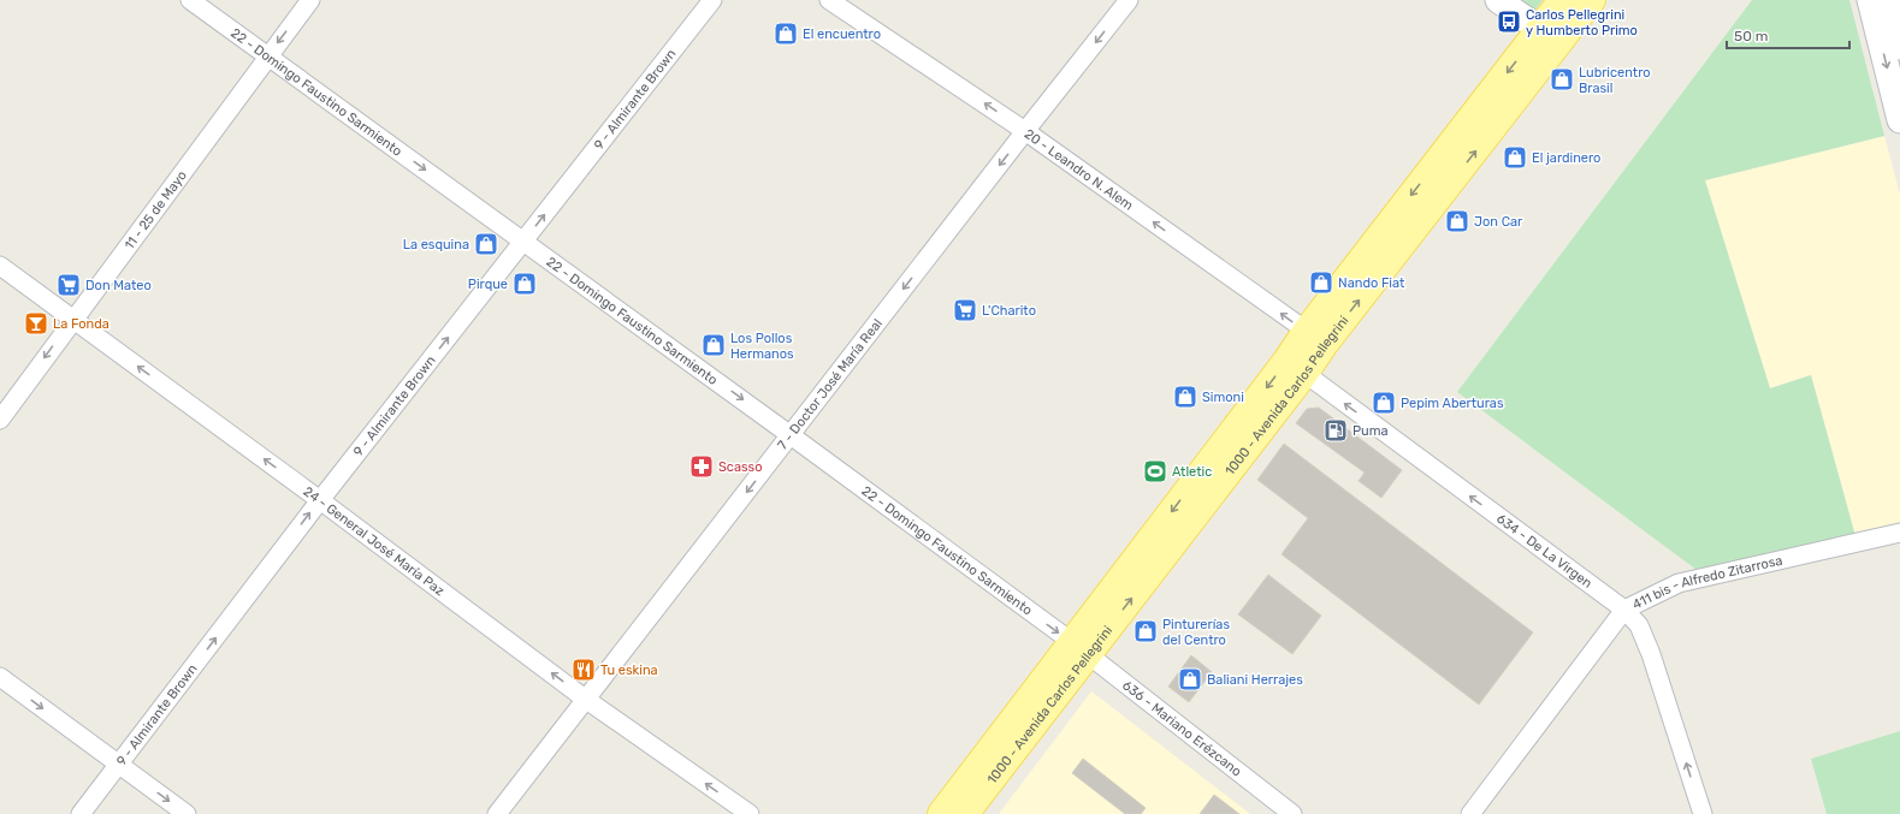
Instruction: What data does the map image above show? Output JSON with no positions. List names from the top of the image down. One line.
{"streets":{"main road":["1000 - Avenida Carlos Pellegrini"],"street":["22 - Domingo Faustino Sarmiento","9 - Almirante Brown","20 - Leandro N. Alem","11 - 25 de Mayo","7 - Doctor José María Real","24 - General José María Paz","634 - De La Virgen","411 bis - Alfredo Zitarrosa","636 - Mariano Erézcano"]},"crossings":[["22 - Domingo Faustino Sarmiento","9 - Almirante Brown"],["22 - Domingo Faustino Sarmiento","11 - 25 de Mayo"],["22 - Domingo Faustino Sarmiento","7 - Doctor José María Real"],["22 - Domingo Faustino Sarmiento","1000 - Avenida Carlos Pellegrini"],["22 - Domingo Faustino Sarmiento","636 - Mariano Erézcano"],["9 - Almirante Brown","24 - General José María Paz"],["20 - Leandro N. Alem","7 - Doctor José María Real"],["20 - Leandro N. Alem","1000 - Avenida Carlos Pellegrini"],["11 - 25 de Mayo","24 - General José María Paz"],["7 - Doctor José María Real","24 - General José María Paz"],["1000 - Avenida Carlos Pellegrini","634 - De La Virgen"],["1000 - Avenida Carlos Pellegrini","636 - Mariano Erézcano"],["634 - De La Virgen","411 bis - Alfredo Zitarrosa"]],"one_way":["22 - Domingo Faustino Sarmiento","9 - Almirante Brown","20 - Leandro N. Alem","11 - 25 de Mayo","7 - Doctor José María Real","24 - General José María Paz","634 - De La Virgen"],"places":{"bus stop":["Carlos Pellegrini y Humberto Primo"],"shop":["El encuentro","Lubricentro Brasil","El jardinero","Jon Car","La esquina","Nando Fiat","Pirque","Los Pollos Hermanos","Simoni","Pepim Aberturas","Pinturerías del Centro","Baliani Herrajes"],"supermarket":["Don Mateo","L'Charito"],"bar":["La Fonda"],"fuel station":["Puma"],"pharmacy":["Scasso"],"sports":["Atletic"],"restaurant":["Tu eskina"]},"scale_bar":"50 m"}
